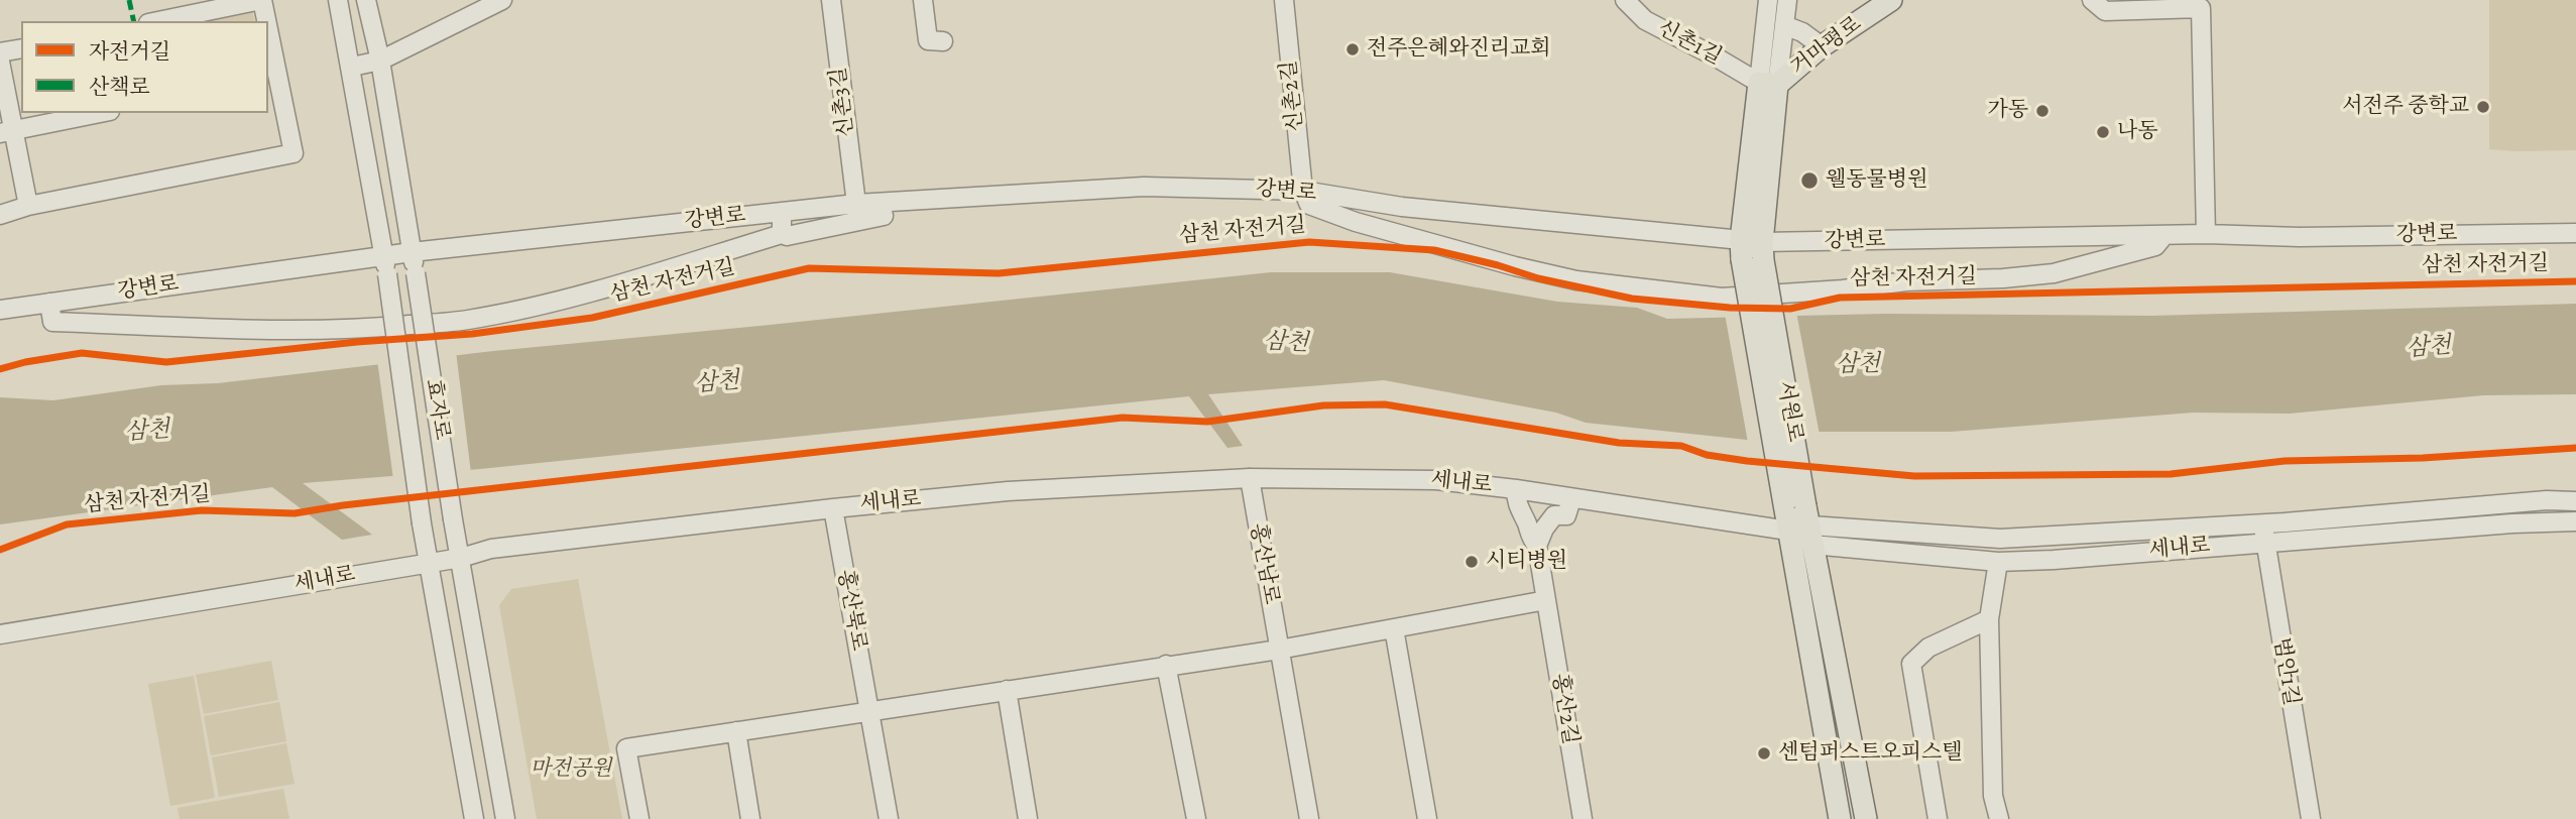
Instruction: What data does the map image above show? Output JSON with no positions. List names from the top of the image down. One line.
{"streets":{"main road":["거마평로","서원로"],"street":["신촌1길","신촌2길","신촌3길","강변로","효자로","세내로","홍산남로","홍산북로","범안1길","홍산2길"],"cycle path":["삼천 자전거길"]},"crossings":[["신촌1길","거마평로"],["신촌1길","서원로"],["거마평로","서원로"],["신촌2길","강변로"],["신촌3길","강변로"],["강변로","효자로"],["강변로","서원로"],["효자로","세내로"],["서원로","세내로"],["세내로","홍산남로"],["세내로","홍산북로"],["세내로","범안1길"],["세내로","홍산2길"]],"water":["삼천"],"parks":["마전공원"],"places":["전주은혜와진리교회","서전주 중학교","가동","나동","웰동물병원","시티병원","센텀퍼스트오피스텔"],"legend":["자전거길","산책로"]}
